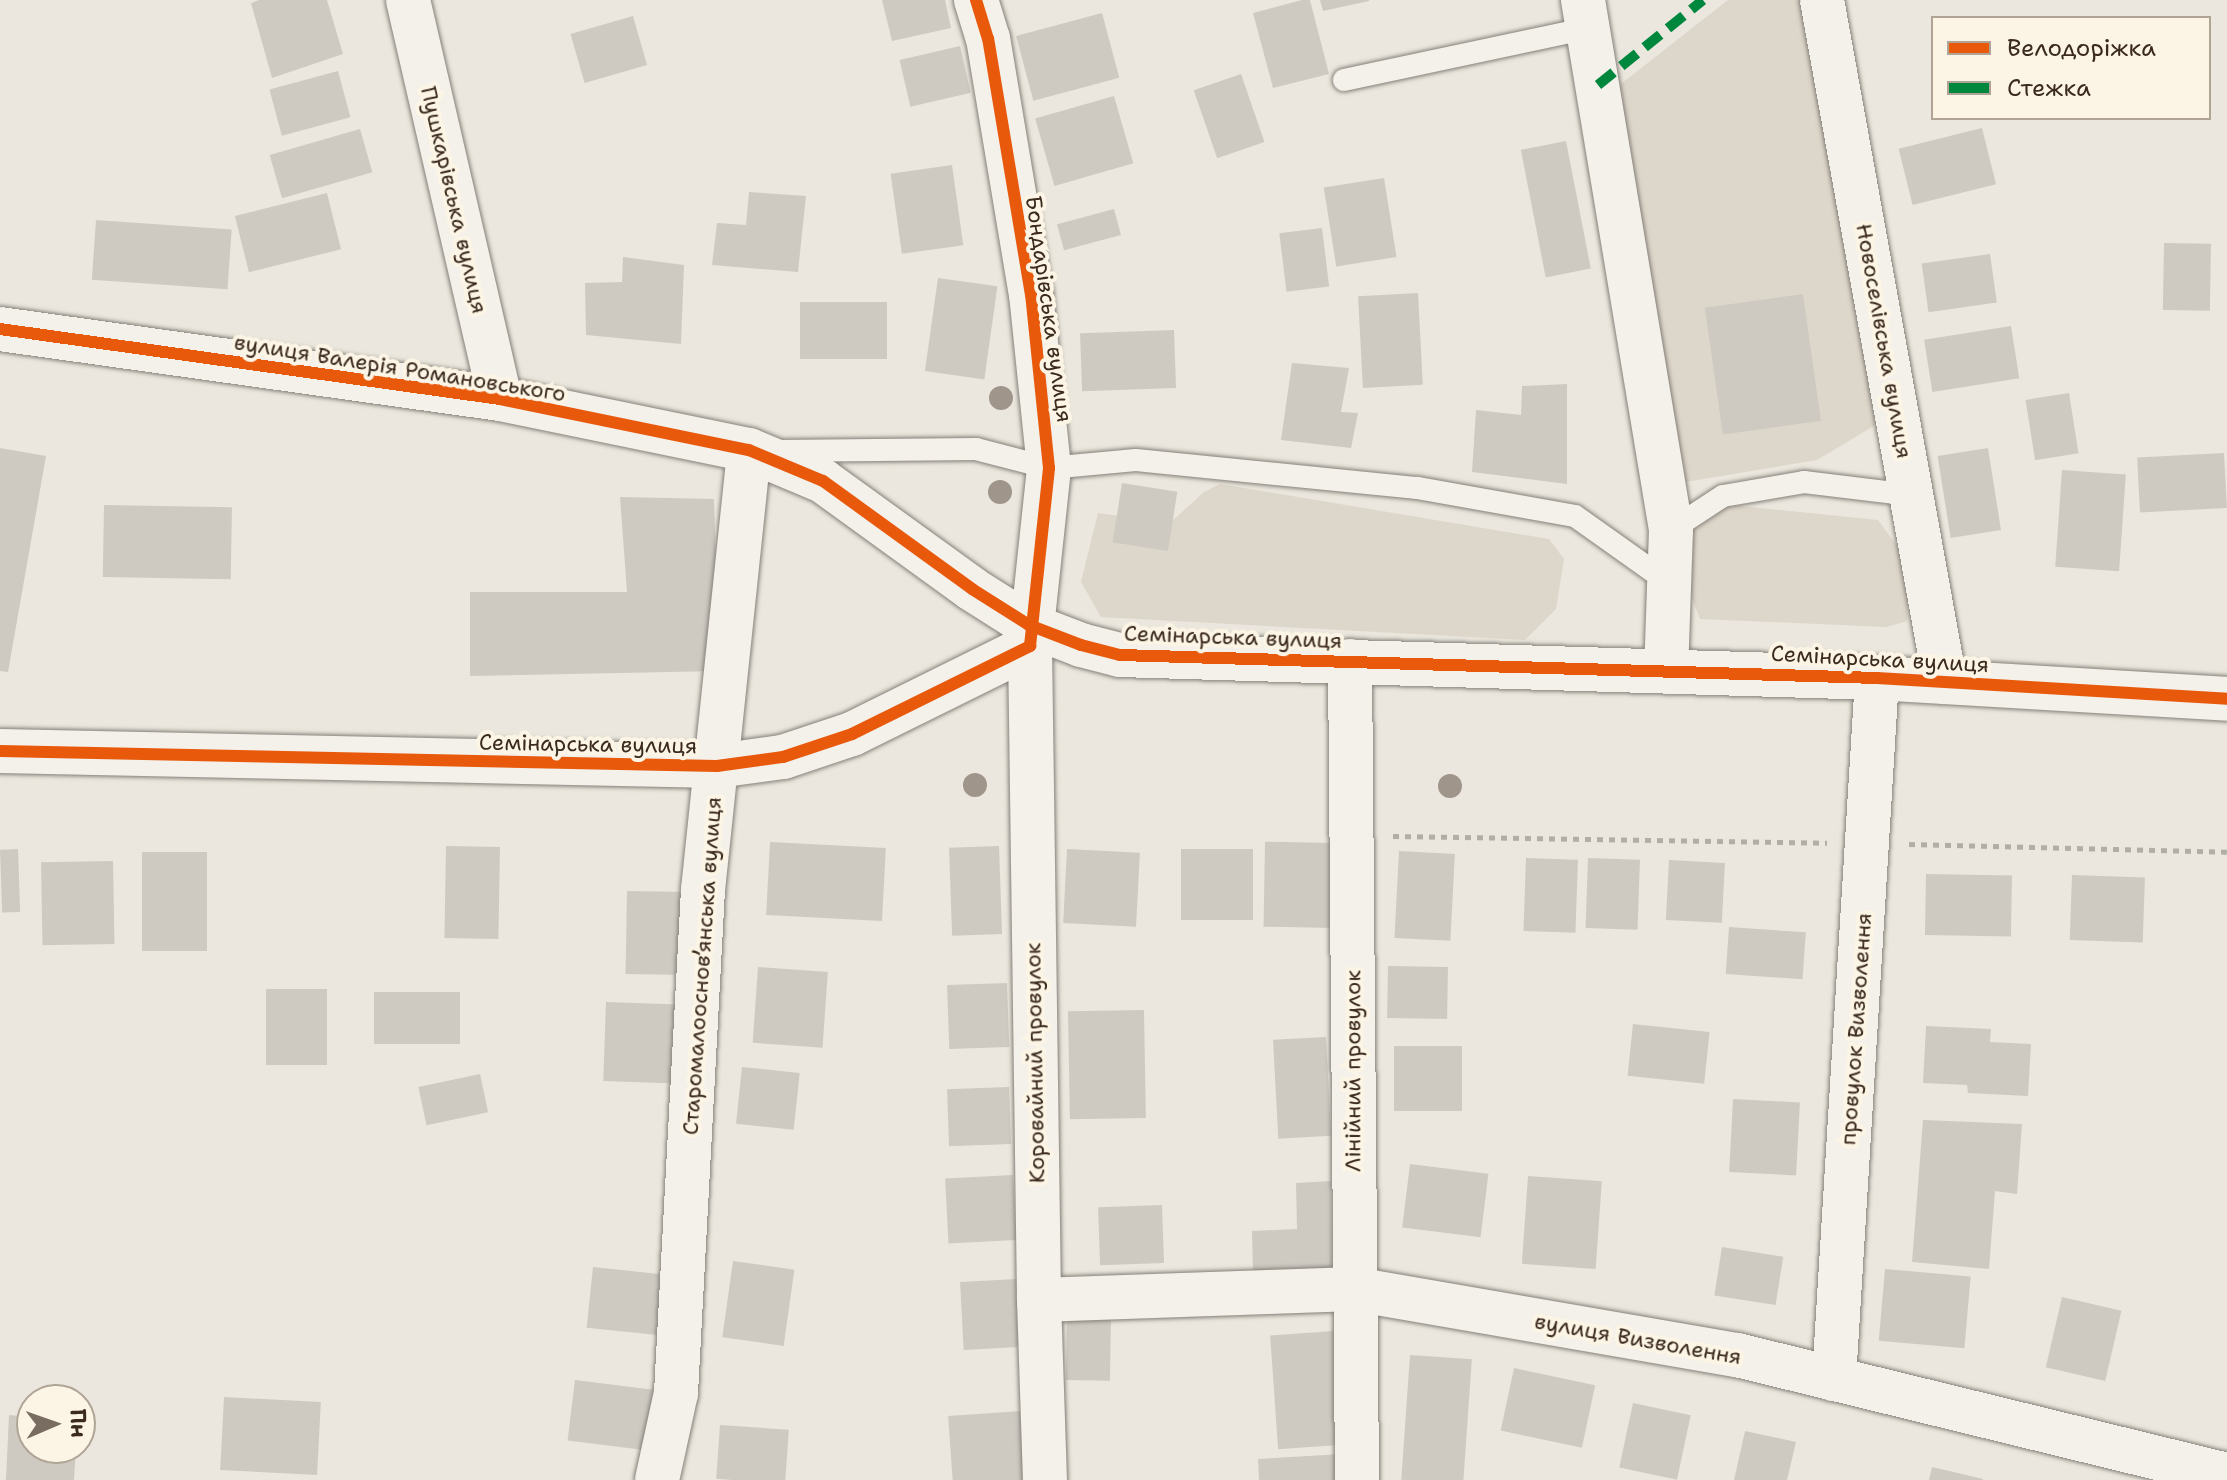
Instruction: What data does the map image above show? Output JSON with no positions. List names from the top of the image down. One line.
{"streets":{"street":["Пушкарівська вулиця","Бондарівська вулиця","Новоселівська вулиця","вулиця Валерія Романовського","Семінарська вулиця","Старомалооснов’янська вулиця","провулок Визволення","Коровайний провулок","Лінійний провулок","вулиця Визволення"]},"crossings":[["Пушкарівська вулиця","вулиця Валерія Романовського"],["Бондарівська вулиця","вулиця Валерія Романовського"],["Бондарівська вулиця","Семінарська вулиця"],["Бондарівська вулиця","Коровайний провулок"],["Новоселівська вулиця","Семінарська вулиця"],["вулиця Валерія Романовського","Семінарська вулиця"],["вулиця Валерія Романовського","Старомалооснов’янська вулиця"],["вулиця Валерія Романовського","Коровайний провулок"],["Семінарська вулиця","Старомалооснов’янська вулиця"],["Семінарська вулиця","провулок Визволення"],["Семінарська вулиця","Коровайний провулок"],["Семінарська вулиця","Лінійний провулок"],["провулок Визволення","вулиця Визволення"],["Коровайний провулок","вулиця Визволення"],["Лінійний провулок","вулиця Визволення"]],"legend":["Велодоріжка","Стежка"],"north":"right"}
